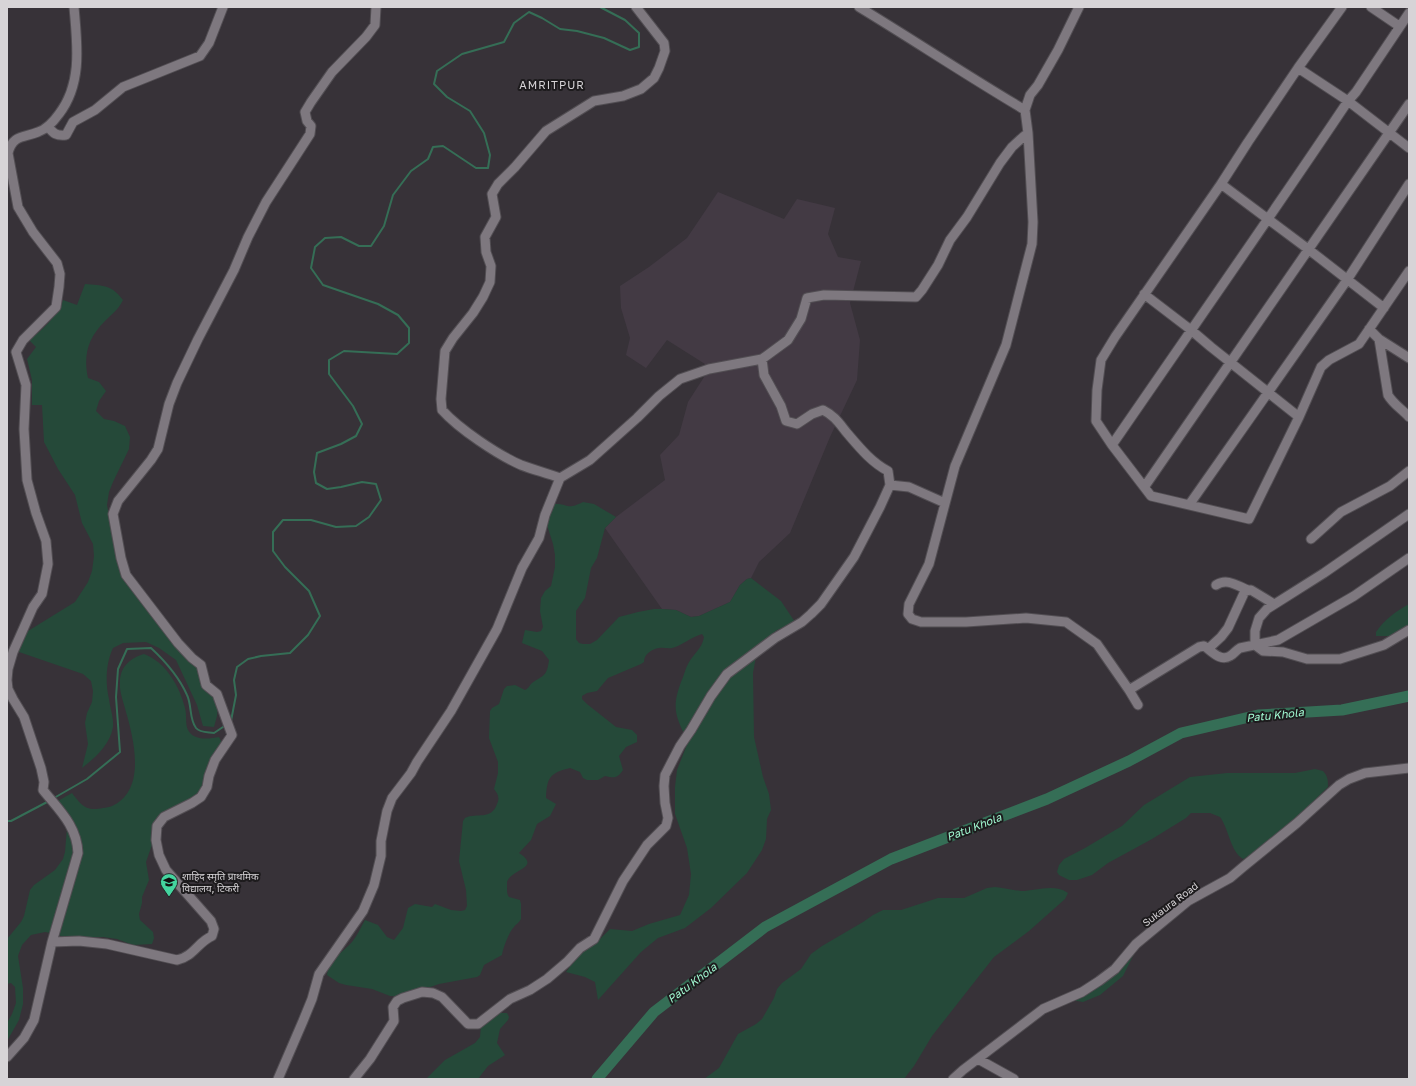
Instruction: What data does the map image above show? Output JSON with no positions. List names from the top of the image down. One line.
{"streets":{"street":["Sukaura Road"]},"districts":["AMRITPUR"],"water":["Patu Khola"],"places":{"school or university":["शाहिद स्मृति प्राथमिक विद्यालय, टिकरी"]}}
